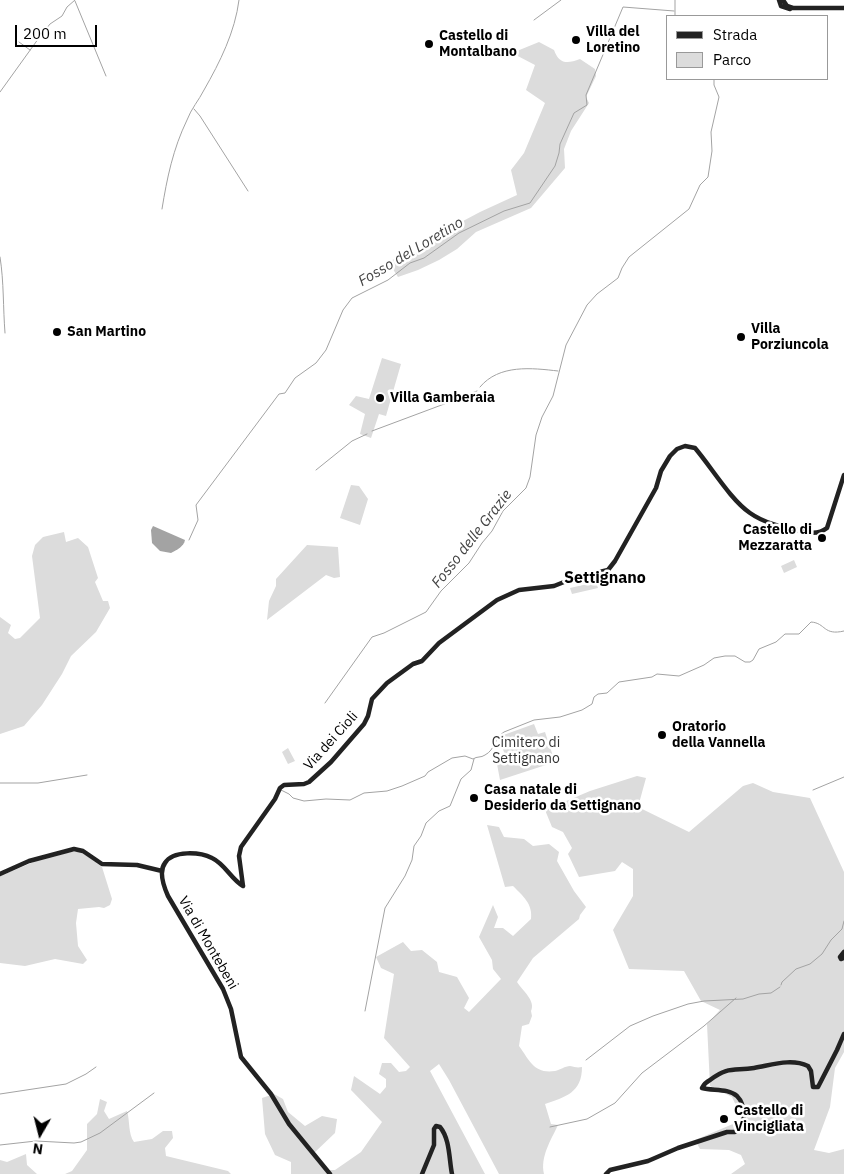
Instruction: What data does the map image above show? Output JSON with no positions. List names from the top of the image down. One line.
{"streets":{"street":["Via dei Cioli","Via di Montebeni"]},"crossings":[["Via dei Cioli","Via di Montebeni"]],"districts":["Settignano"],"water":["Fosso del Loretino","Fosso delle Grazie"],"parks":["Cimitero di Settignano"],"places":["Villa del Loretino","Castello di Montalbano","San Martino","Villa Porziuncola","Villa Gamberaia","Castello di Mezzaratta","Oratorio della Vannella","Casa natale di Desiderio da Settignano","Castello di Vincigliata"],"legend":["Strada","Parco"],"scale_bar":"200 m","north":"bottom"}
